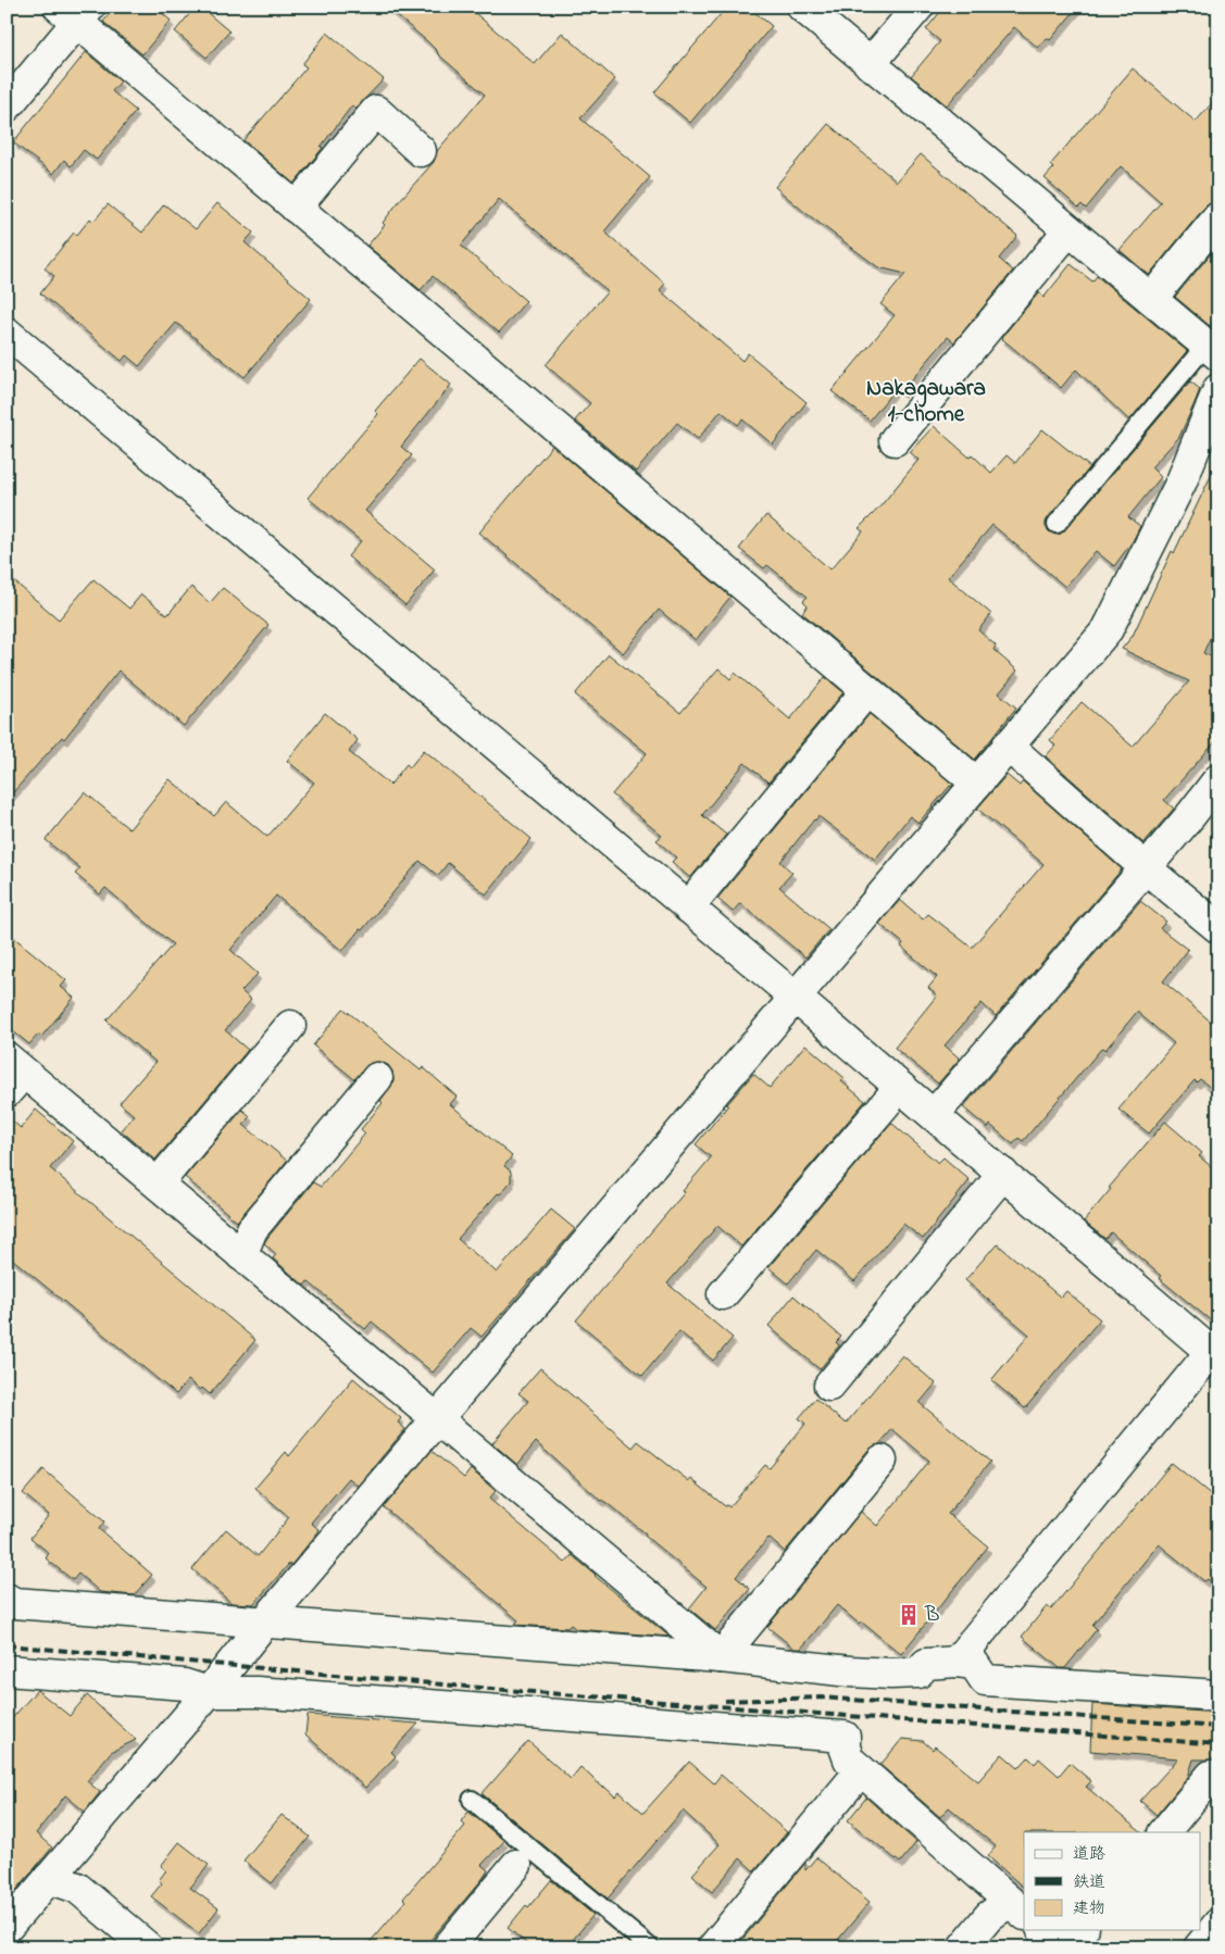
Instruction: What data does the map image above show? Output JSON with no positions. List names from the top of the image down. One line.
{"districts":["Nakagawara 1-chome"],"places":{"building":["B"]},"legend":["道路","鉄道","建物"]}
